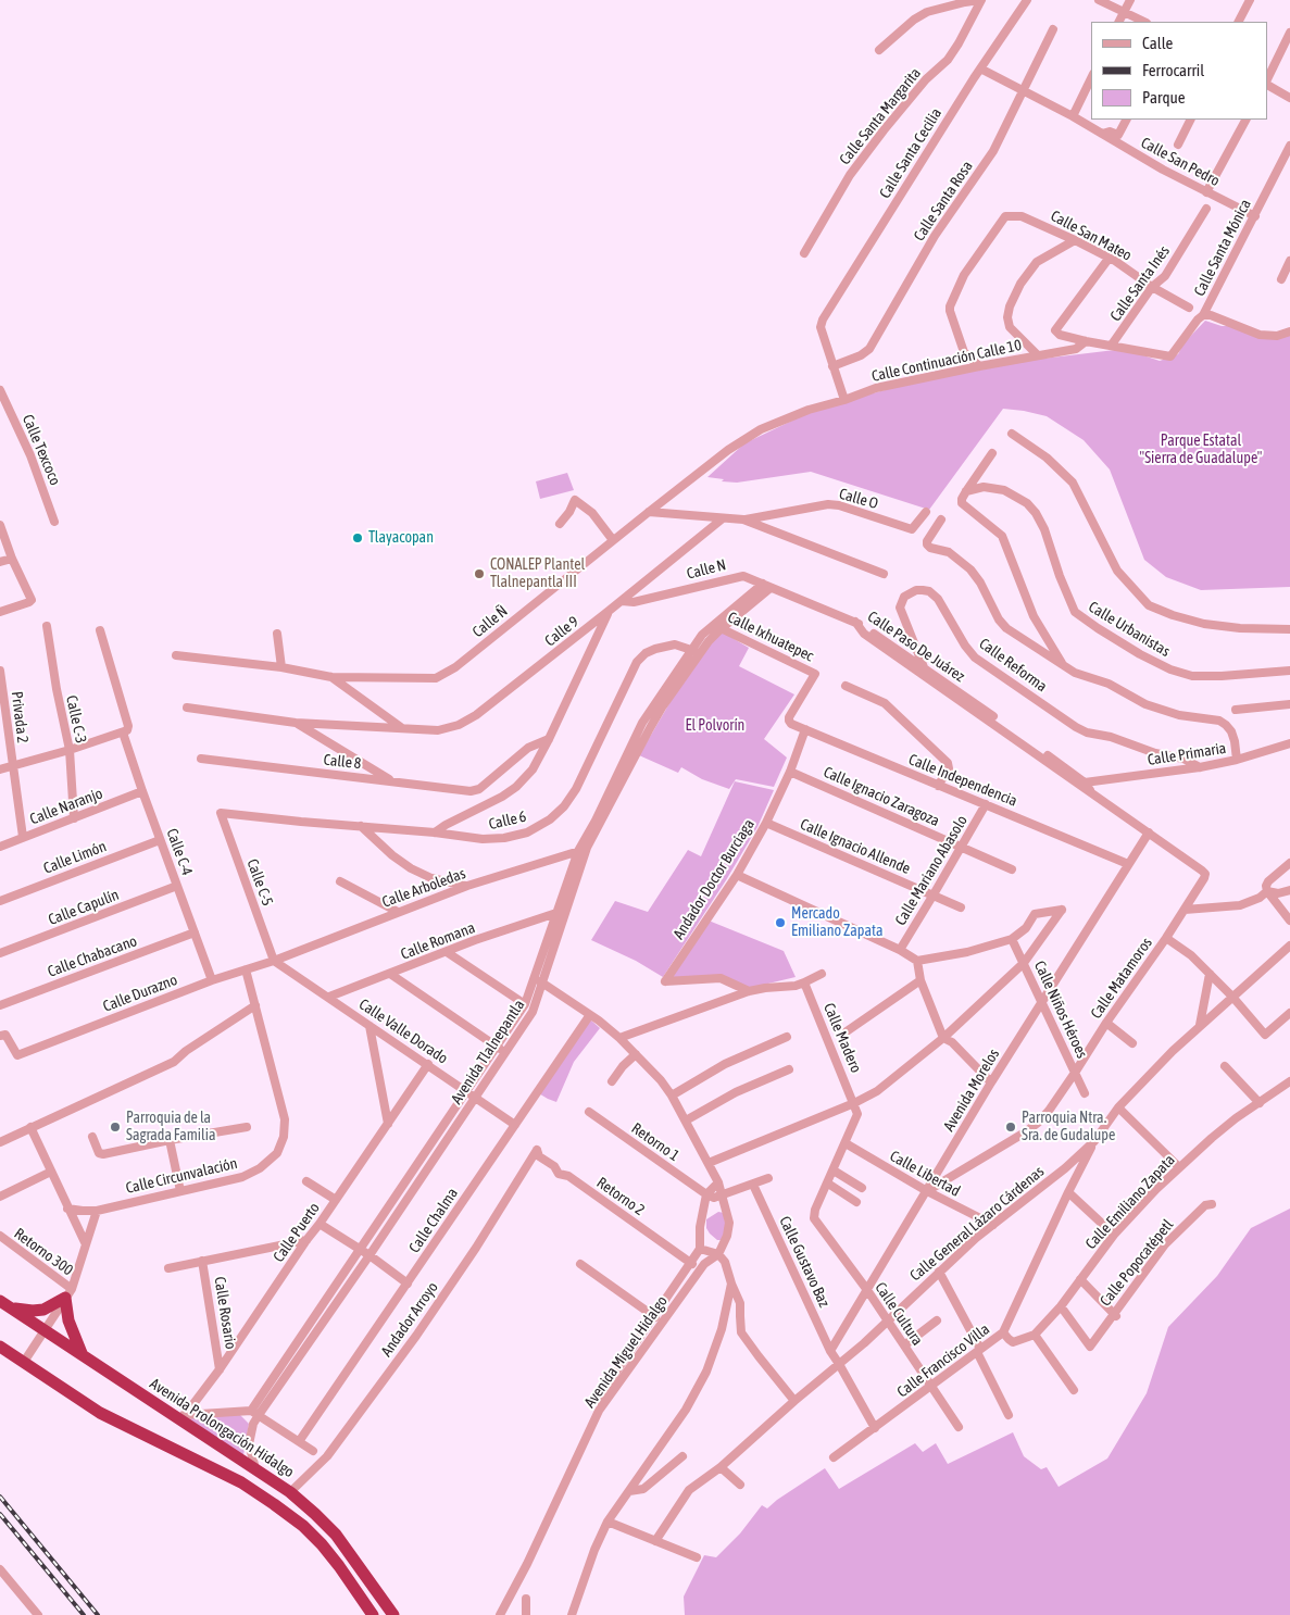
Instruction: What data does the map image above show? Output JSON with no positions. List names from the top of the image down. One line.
{"streets":{"highway":["Avenida Prolongación Hidalgo"],"street":["Calle Santa Margarita","Calle Santa Cecilia","Calle San Pedro","Calle Santa Rosa","Calle San Mateo","Calle Santa Mónica","Calle Santa Inés","Calle Continuación Calle 10","Calle Texcoco","Calle O","Calle N","Calle Ñ","Calle Urbanistas","Calle 9","Calle Ixhuatepec","Calle Paso De Juárez","Calle Reforma","Privada 2","Calle C-3","Calle Primaria","Calle 8","Calle Independencia","Calle Ignacio Zaragoza","Calle Naranjo","Calle 6","Calle Ignacio Allende","Calle C-4","Calle Limón","Calle Mariano Abasolo","Andador Doctor Burciaga","Calle C-5","Calle Arboledas","Calle Capulín","Calle Romana","Calle Chabacano","Calle Matamoros","Calle Durazno","Calle Niños Héroes","Calle Valle Dorado","Calle Madero","Avenida Tlalnepantla","Avenida Morelos","Retorno 1","Calle Libertad","Calle Circunvalación","Retorno 2","Calle Emiliano Zapata","Calle Chalma","Calle General Lázaro Cárdenas","Calle Puerto","Retorno 300","Calle Gustavo Baz","Calle Popocatépetl","Calle Rosario","Calle Cultura","Andador Arroyo","Avenida Miguel Hidalgo","Calle Francisco Villa"]},"crossings":[["Calle Santa Cecilia","Calle San Pedro"],["Calle Santa Cecilia","Calle Santa Rosa"],["Calle San Pedro","Calle Santa Rosa"],["Calle San Pedro","Calle Santa Mónica"],["Calle San Mateo","Calle Santa Inés"],["Calle San Mateo","Calle Continuación Calle 10"],["Calle Santa Mónica","Calle Santa Inés"],["Calle Continuación Calle 10","Calle Ñ"],["Calle N","Calle 9"],["Calle N","Calle Paso De Juárez"],["Calle N","Avenida Tlalnepantla"],["Calle Ixhuatepec","Calle Independencia"],["Calle Ixhuatepec","Avenida Tlalnepantla"],["Calle Paso De Juárez","Calle Reforma"],["Calle Reforma","Calle Primaria"],["Privada 2","Calle Naranjo"],["Calle C-3","Calle Naranjo"],["Calle Independencia","Calle Mariano Abasolo"],["Calle Independencia","Andador Doctor Burciaga"],["Calle Independencia","Avenida Morelos"],["Calle Ignacio Zaragoza","Calle Mariano Abasolo"],["Calle Ignacio Zaragoza","Andador Doctor Burciaga"],["Calle Naranjo","Calle C-4"],["Calle 6","Calle C-5"],["Calle 6","Avenida Tlalnepantla"],["Calle Ignacio Allende","Calle Mariano Abasolo"],["Calle Ignacio Allende","Andador Doctor Burciaga"],["Calle C-4","Calle Limón"],["Calle C-4","Calle Capulín"],["Calle C-4","Calle Chabacano"],["Calle C-4","Calle Durazno"],["Calle C-5","Calle Arboledas"],["Calle C-5","Calle Durazno"],["Calle C-5","Calle Valle Dorado"],["Calle Arboledas","Calle Durazno"],["Calle Arboledas","Calle Valle Dorado"],["Calle Arboledas","Avenida Tlalnepantla"],["Calle Romana","Calle Valle Dorado"],["Calle Romana","Avenida Tlalnepantla"],["Calle Matamoros","Calle Niños Héroes"],["Calle Matamoros","Avenida Morelos"],["Calle Matamoros","Calle Libertad"],["Calle Durazno","Calle Valle Dorado"],["Calle Durazno","Calle Circunvalación"],["Calle Niños Héroes","Avenida Morelos"],["Calle Valle Dorado","Avenida Tlalnepantla"],["Calle Valle Dorado","Calle Chalma"],["Calle Valle Dorado","Calle Puerto"],["Avenida Tlalnepantla","Avenida Prolongación Hidalgo"],["Avenida Morelos","Calle Libertad"],["Avenida Morelos","Calle Gustavo Baz"],["Avenida Morelos","Calle Cultura"],["Calle Libertad","Calle General Lázaro Cárdenas"],["Retorno 2","Andador Arroyo"],["Calle Emiliano Zapata","Calle Popocatépetl"],["Calle General Lázaro Cárdenas","Calle Cultura"],["Calle General Lázaro Cárdenas","Calle Francisco Villa"],["Calle Puerto","Calle Rosario"],["Calle Puerto","Avenida Prolongación Hidalgo"],["Calle Cultura","Calle Francisco Villa"],["Andador Arroyo","Avenida Prolongación Hidalgo"]],"parks":["Parque Estatal \"Sierra de Guadalupe\"","El Polvorín"],"places":["Tlayacopan","CONALEP Plantel Tlalnepantla III","Mercado Emiliano Zapata","Parroquia de la Sagrada Familia","Parroquia Ntra. Sra. de Gudalupe"],"legend":["Calle","Ferrocarril","Parque"]}
